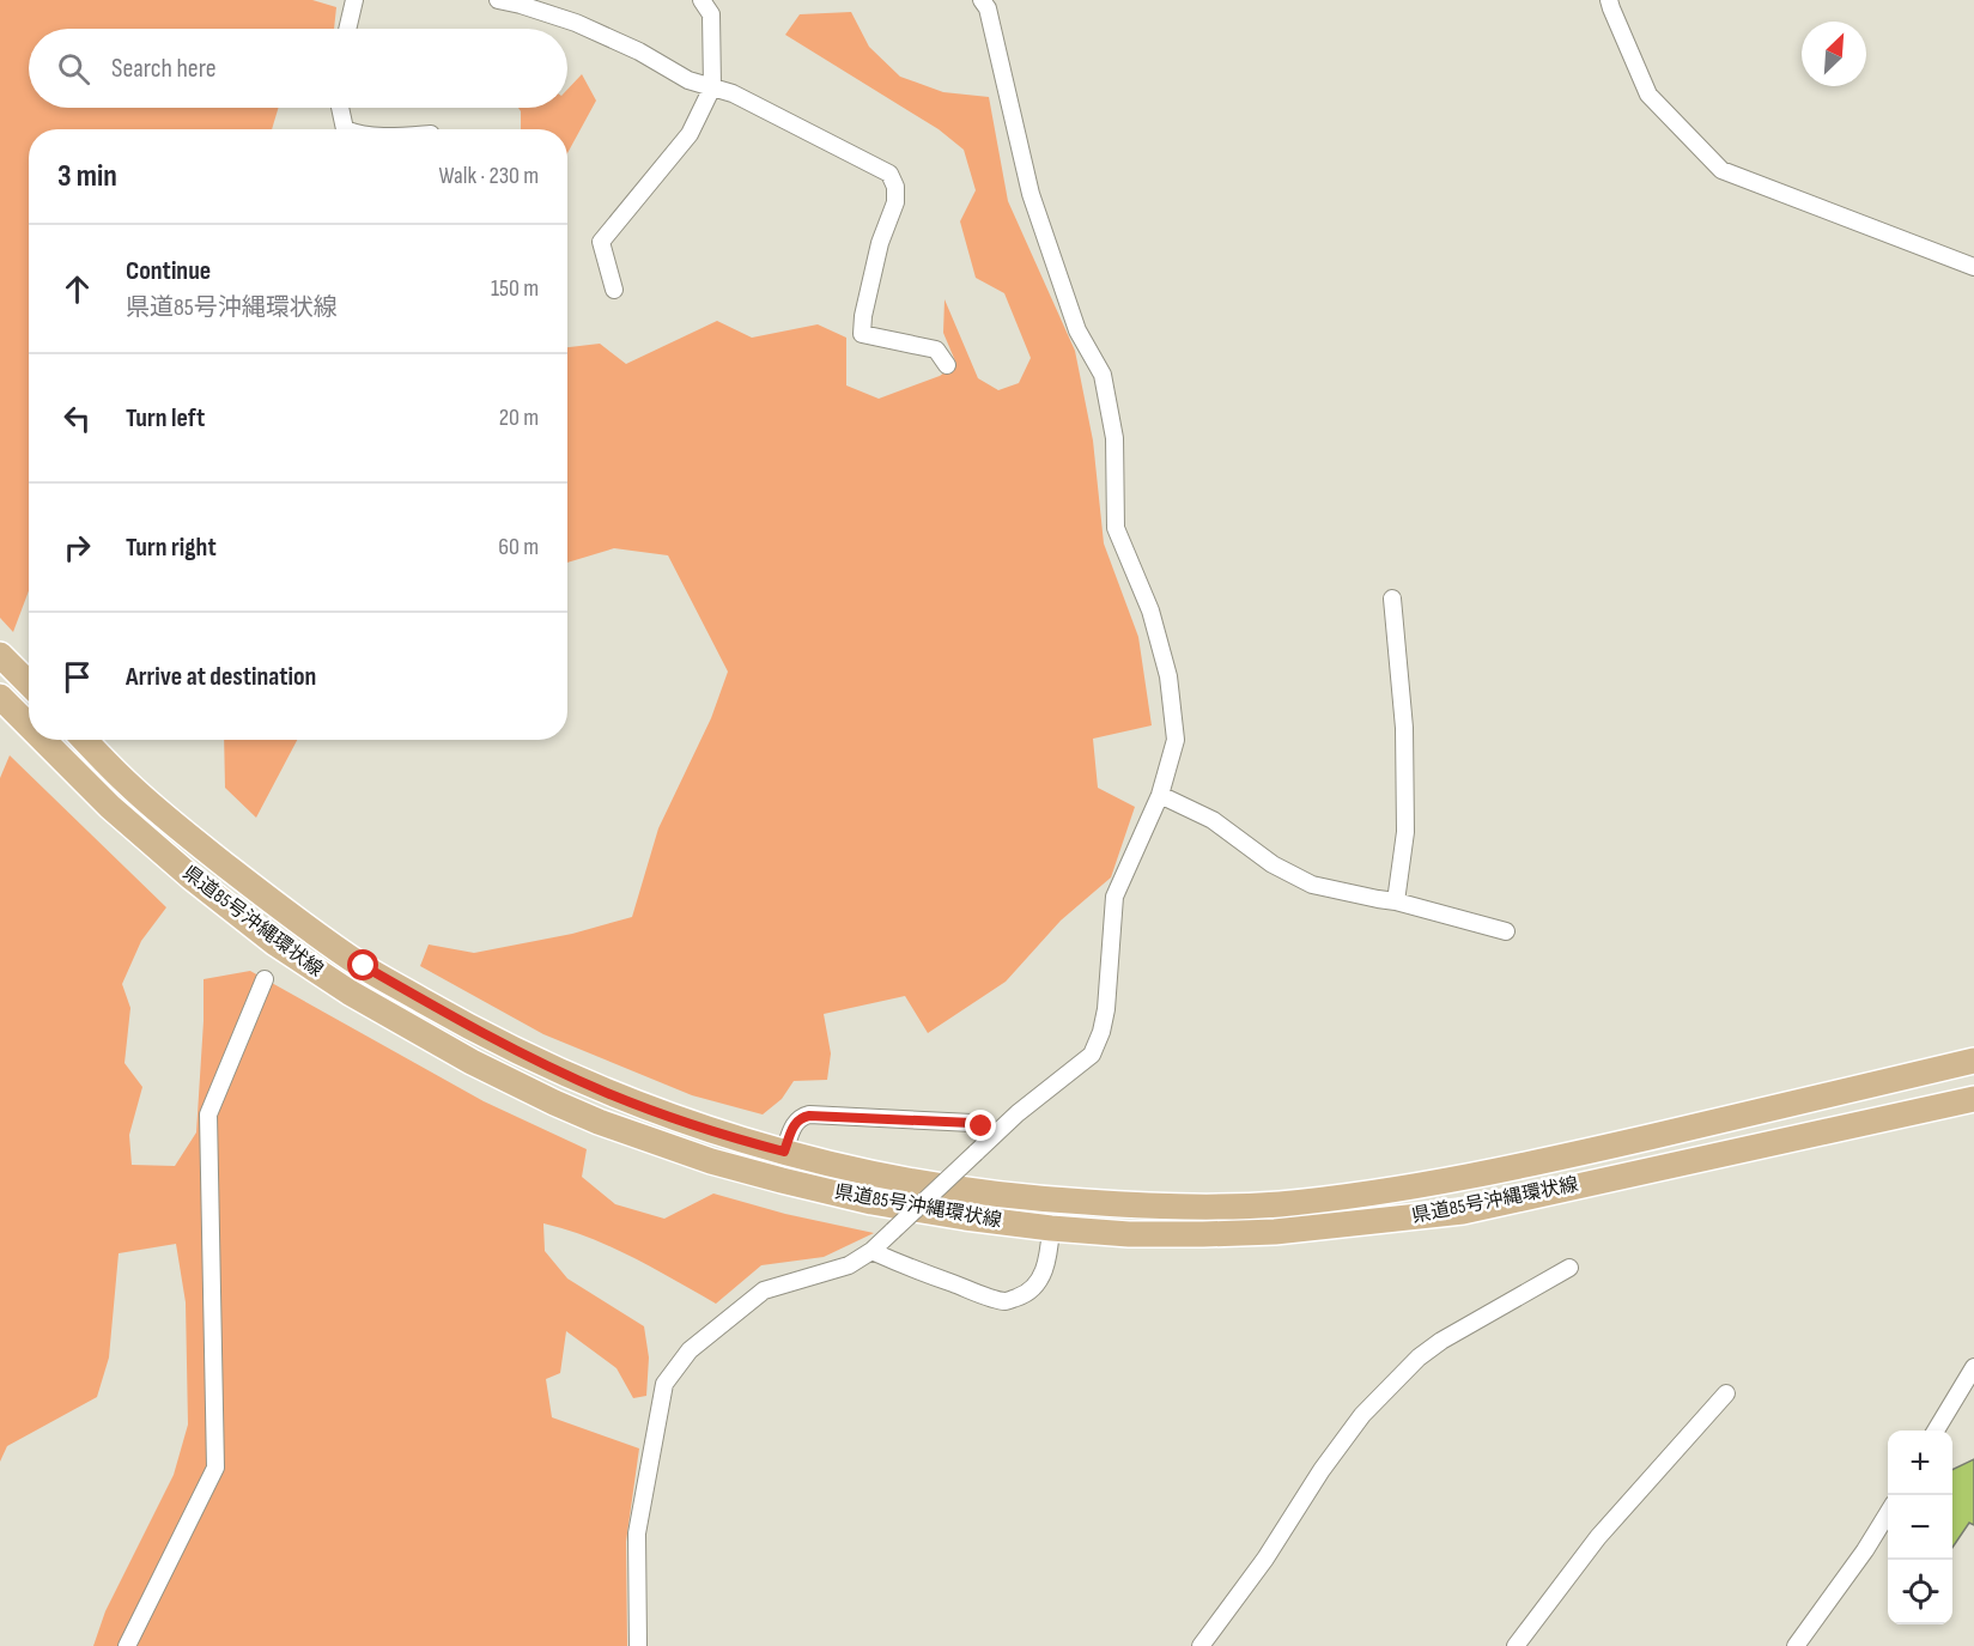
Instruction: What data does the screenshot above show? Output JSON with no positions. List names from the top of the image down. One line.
{"streets":{"main road":["県道85号沖縄環状線"]},"north":"top right","page":{"search":"Search here","heading":["3 min","Walk · 230 m"],"list":[["Continue","県道85号沖縄環状線","150 m"],["Turn left","20 m"],["Turn right","60 m"],"Arrive at destination"],"map_buttons":["+","−"]}}
